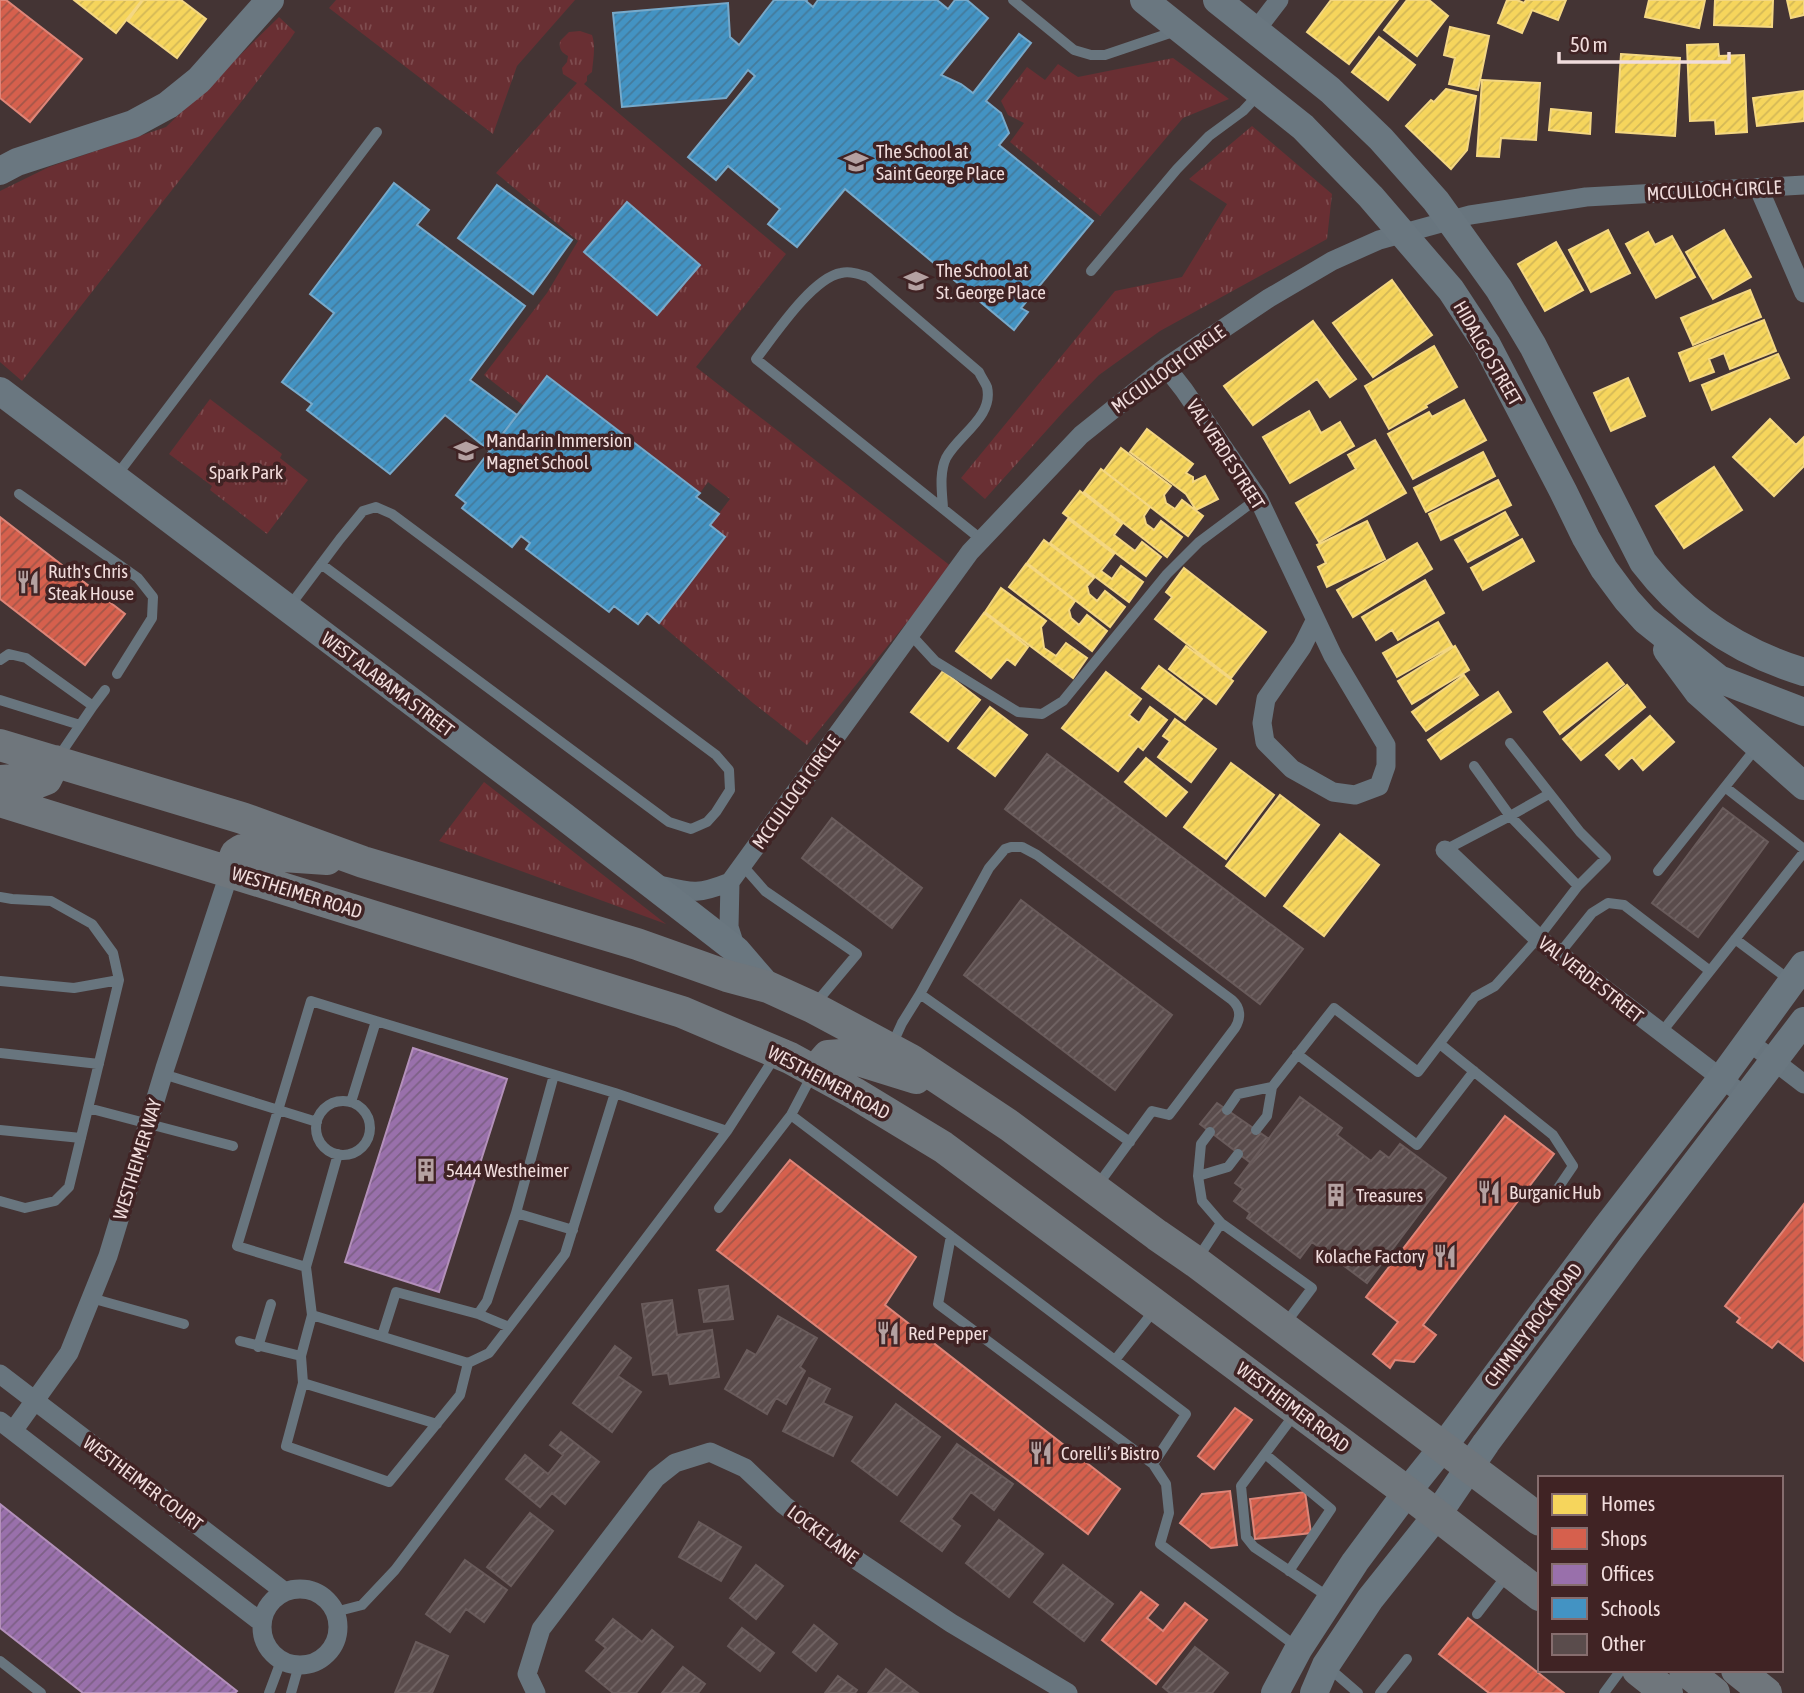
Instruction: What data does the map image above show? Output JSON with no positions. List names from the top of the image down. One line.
{"streets":{"main road":["WESTHEIMER ROAD"],"street":["MCCULLOCH CIRCLE","HIDALGO STREET","VAL VERDE STREET","WEST ALABAMA STREET","WESTHEIMER WAY","CHIMNEY ROCK ROAD","WESTHEIMER COURT","LOCKE LANE"]},"crossings":[["MCCULLOCH CIRCLE","HIDALGO STREET"],["MCCULLOCH CIRCLE","VAL VERDE STREET"],["VAL VERDE STREET","CHIMNEY ROCK ROAD"],["WESTHEIMER ROAD","WESTHEIMER WAY"],["WESTHEIMER ROAD","CHIMNEY ROCK ROAD"],["WESTHEIMER WAY","WESTHEIMER COURT"]],"parks":["Spark Park"],"places":{"school or university":["The School at Saint George Place","The School at St. George Place","Mandarin Immersion Magnet School"],"restaurant":["Ruth's Chris Steak House","Burganic Hub","Kolache Factory","Red Pepper","Corelli’s Bistro"],"building":["5444 Westheimer","Treasures"]},"legend":["Homes","Shops","Offices","Schools","Other"],"scale_bar":"50 m"}
